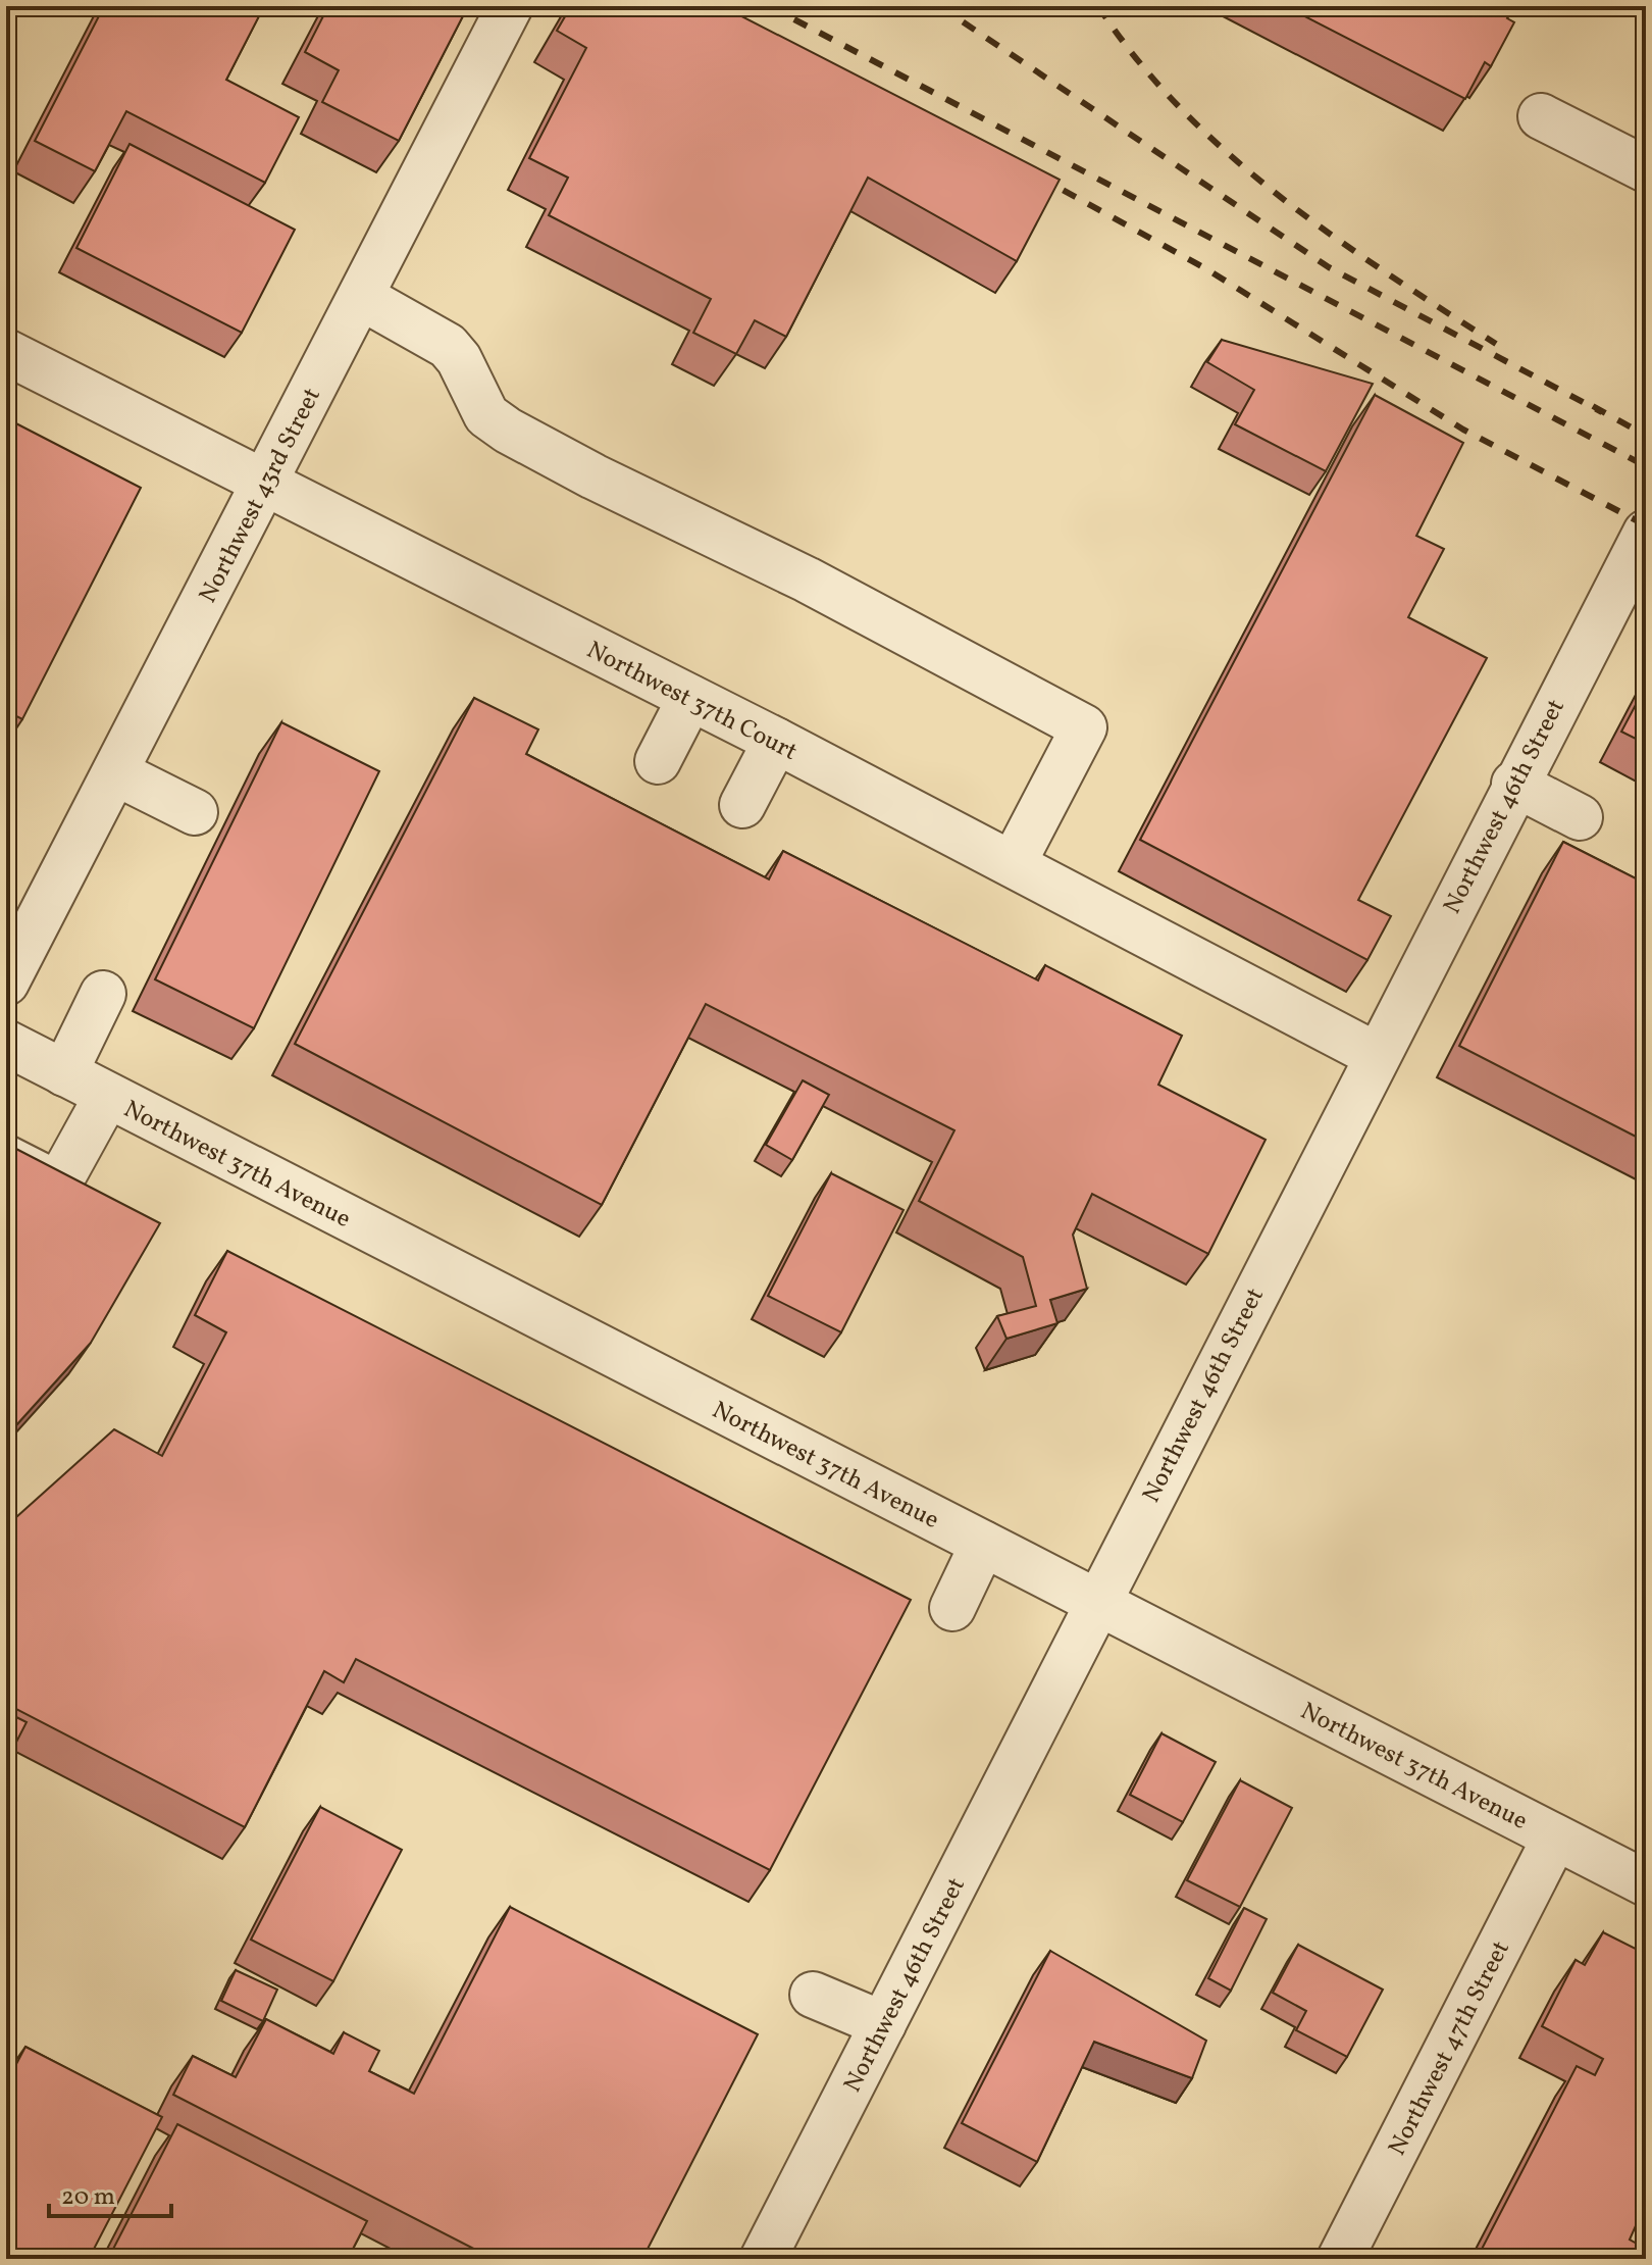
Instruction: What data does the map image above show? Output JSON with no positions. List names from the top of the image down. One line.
{"streets":{"street":["Northwest 43rd Street","Northwest 37th Court","Northwest 46th Street","Northwest 37th Avenue","Northwest 47th Street"]},"crossings":[["Northwest 43rd Street","Northwest 37th Court"],["Northwest 37th Court","Northwest 46th Street"],["Northwest 46th Street","Northwest 37th Avenue"],["Northwest 37th Avenue","Northwest 47th Street"]],"scale_bar":"20 m"}
